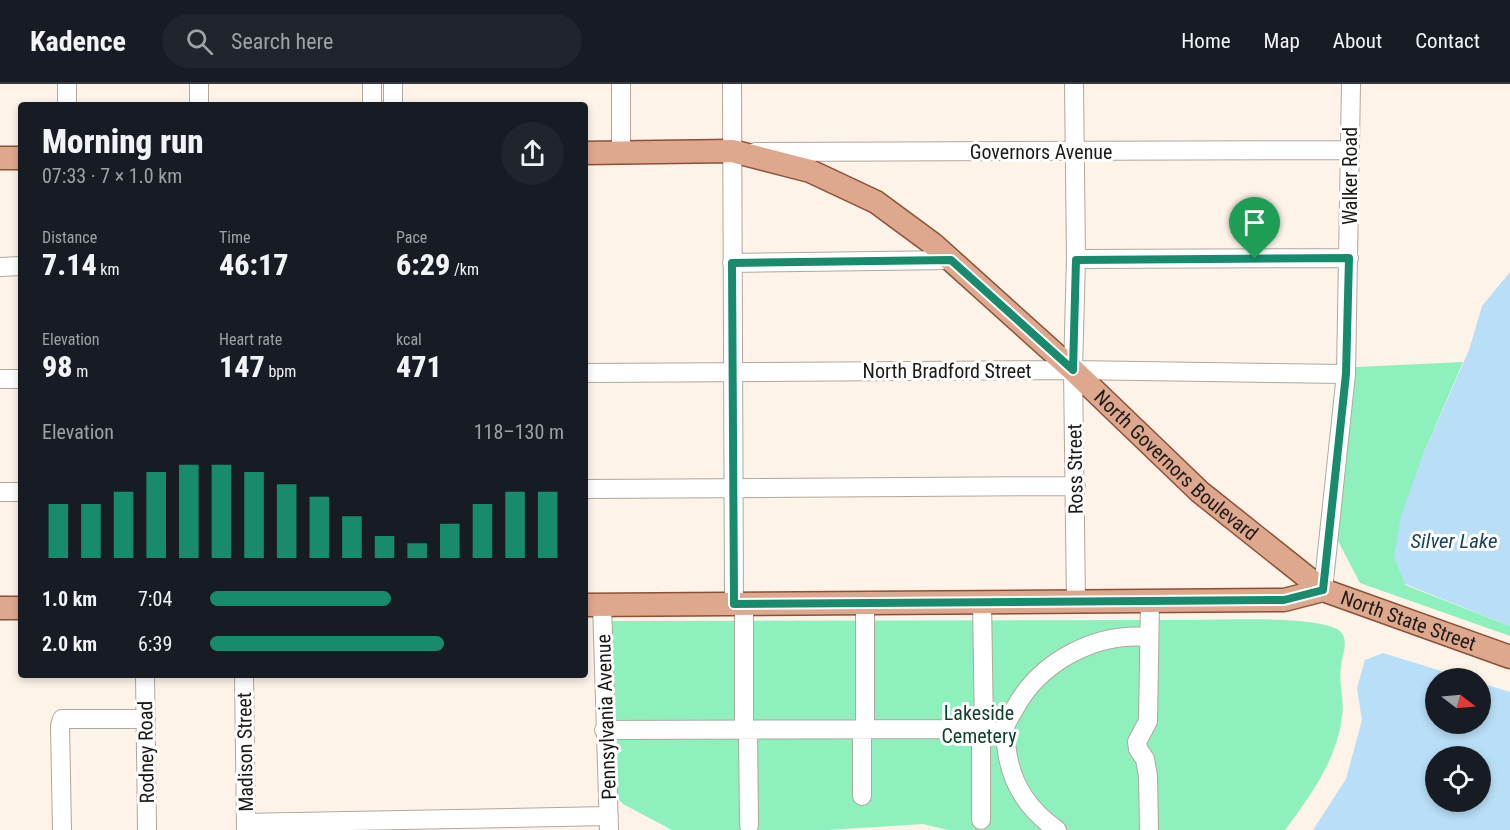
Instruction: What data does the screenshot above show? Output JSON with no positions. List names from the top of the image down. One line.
{"streets":{"main road":["North Governors Boulevard","North State Street"],"street":["Governors Avenue","Walker Road","North Bradford Street","Ross Street","Pennsylvania Avenue","Rodney Road","Madison Street"]},"crossings":[["Governors Avenue","Walker Road"],["Governors Avenue","North Governors Boulevard"],["Governors Avenue","Ross Street"],["Walker Road","North Bradford Street"],["Walker Road","North Governors Boulevard"],["Walker Road","North State Street"],["North Bradford Street","North Governors Boulevard"],["North Bradford Street","Ross Street"],["North Governors Boulevard","Ross Street"],["North Governors Boulevard","North State Street"],["Ross Street","North State Street"],["North State Street","Pennsylvania Avenue"]],"water":["Silver Lake"],"parks":["Lakeside Cemetery"],"north":"right","page":{"header":"Kadence","search":"Search here","nav":["Home","Map","About","Contact"],"heading":["Morning run","07:33 · 7 × 1.0 km"],"stats":[["Distance","7.14 km"],["Time","46:17"],["Pace","6:29 /km"],["Elevation","98 m"],["Heart rate","147 bpm"],["kcal","471"]],"chart":["Elevation","118–130 m"],"list":[{"name":"1.0 km","note":"7:04"},{"name":"2.0 km","note":"6:39"}]}}
